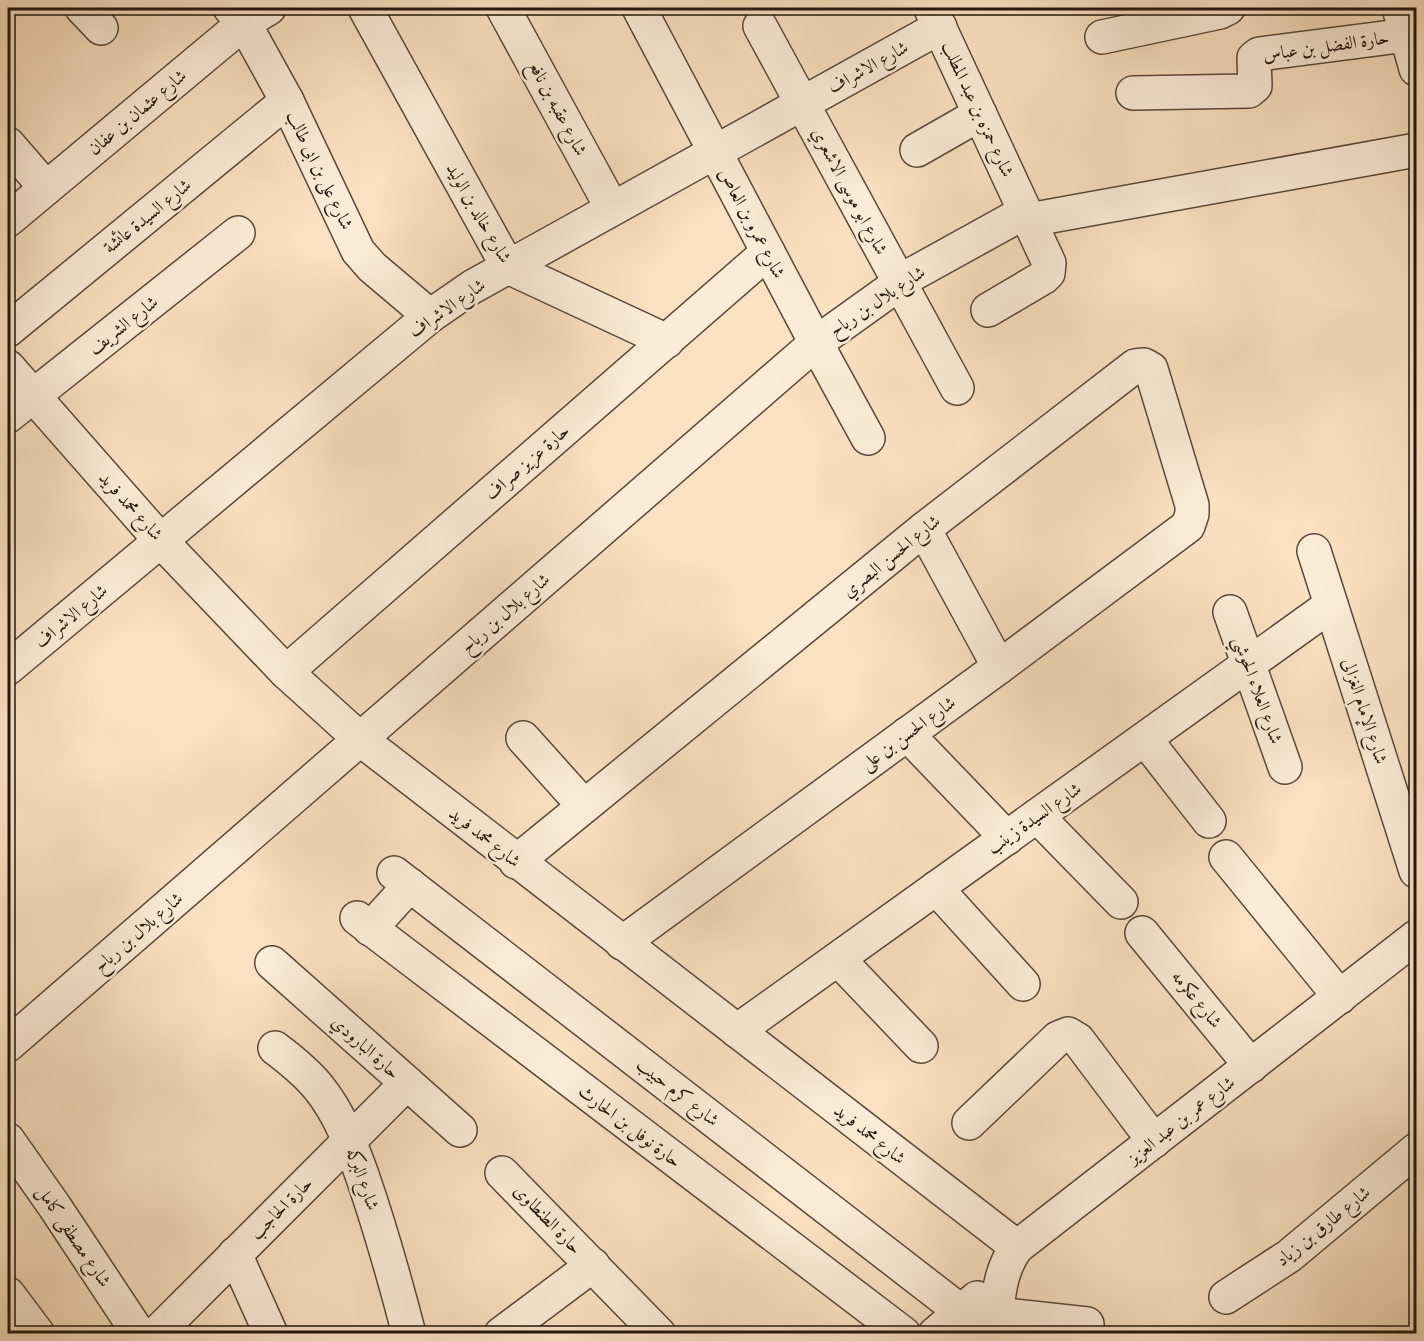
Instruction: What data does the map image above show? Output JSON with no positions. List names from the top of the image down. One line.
{"streets":{"street":["حارة الفضل بن عباس","شارع الاشراف","شارع عقبه بن نافع","شارع حمزه بن عبد المطلب","شارع عثمان بن عفان","شارع على بن ابى طالب","شارع ابو موسى الاشعري","شارع خالد بن الوليد","شارع السيدة عائشة","شارع عمرو بن العاص","شارع بلال بن رباح","شارع الشريف","حارة عزيز صراف","شارع محمد فريد","شارع الحسن البصري","شارع العلاء الحوشي","شارع الإمام الغزالى","شارع الحسن بن على","شارع السيدة زينب","شارع عكرمه","حارة البارودي","شارع كرم حبيب","شارع عمر بن عبد العزيز","حارة نوفل بن الحارث","شارع البركه","حارة الحاجب","حارة الطنطاوى","شارع طارق بن زياد","شارع مصطفى كامل"]},"crossings":[["شارع الاشراف","شارع عقبه بن نافع"],["شارع الاشراف","شارع حمزه بن عبد المطلب"],["شارع الاشراف","شارع على بن ابى طالب"],["شارع الاشراف","شارع ابو موسى الاشعري"],["شارع الاشراف","شارع خالد بن الوليد"],["شارع الاشراف","شارع عمرو بن العاص"],["شارع الاشراف","شارع محمد فريد"],["شارع حمزه بن عبد المطلب","شارع بلال بن رباح"],["شارع عثمان بن عفان","شارع على بن ابى طالب"],["شارع على بن ابى طالب","شارع السيدة عائشة"],["شارع ابو موسى الاشعري","شارع بلال بن رباح"],["شارع خالد بن الوليد","حارة عزيز صراف"],["شارع عمرو بن العاص","شارع بلال بن رباح"],["شارع عمرو بن العاص","حارة عزيز صراف"],["شارع بلال بن رباح","شارع محمد فريد"],["شارع الشريف","شارع محمد فريد"],["حارة عزيز صراف","شارع محمد فريد"],["شارع محمد فريد","شارع الحسن البصري"],["شارع محمد فريد","شارع الحسن بن على"],["شارع محمد فريد","شارع السيدة زينب"],["شارع محمد فريد","شارع عمر بن عبد العزيز"],["شارع الحسن البصري","شارع الحسن بن على"],["شارع العلاء الحوشي","شارع السيدة زينب"],["شارع الإمام الغزالى","شارع السيدة زينب"],["شارع عكرمه","شارع عمر بن عبد العزيز"],["حارة البارودي","حارة الحاجب"],["شارع كرم حبيب","حارة نوفل بن الحارث"],["شارع البركه","حارة الحاجب"]]}
